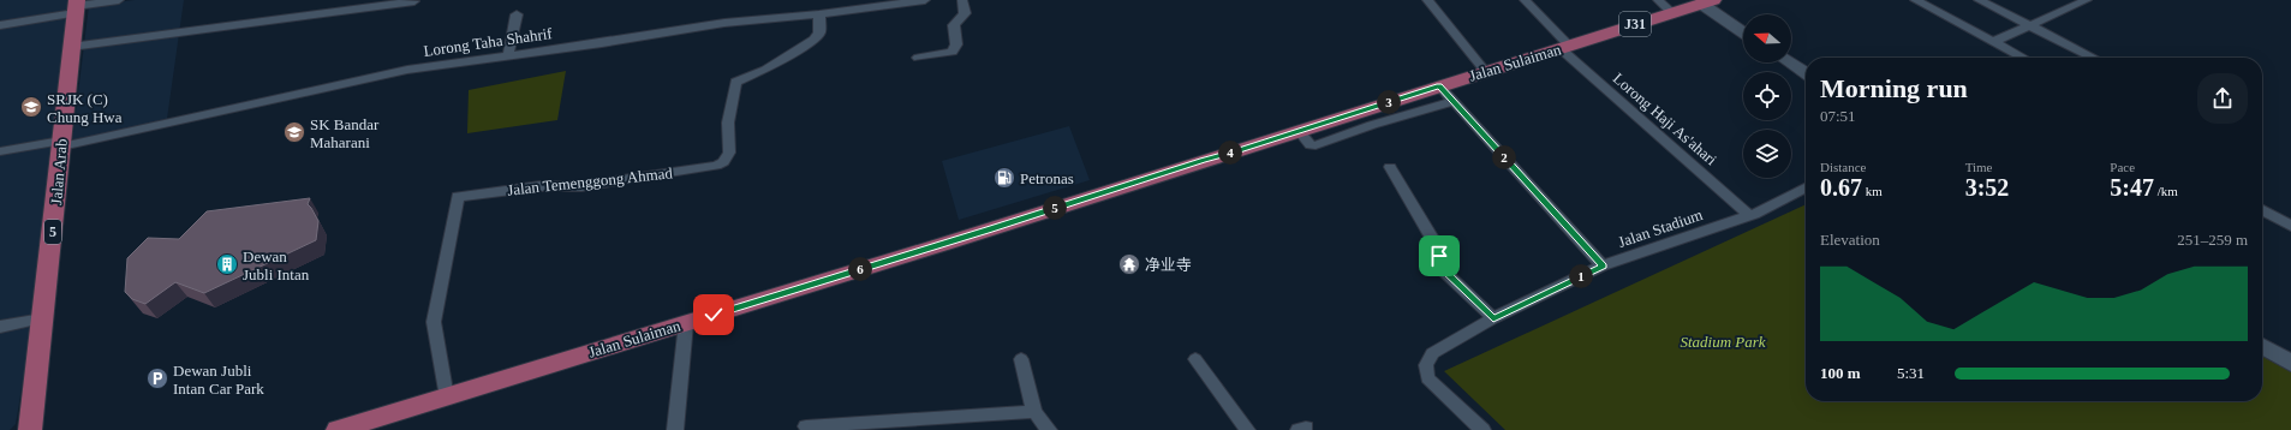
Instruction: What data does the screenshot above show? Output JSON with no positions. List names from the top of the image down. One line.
{"streets":{"main road":["J31","Jalan Sulaiman","Jalan Arab","5"],"street":["Lorong Taha Shahrif","Lorong Haji As'ahari","Jalan Temenggong Ahmad","Jalan Stadium"]},"crossings":[["Lorong Taha Shahrif","Jalan Arab"],["Lorong Taha Shahrif","Jalan Temenggong Ahmad"],["Jalan Sulaiman","Lorong Haji As'ahari"],["Jalan Sulaiman","Jalan Temenggong Ahmad"],["Lorong Haji As'ahari","Jalan Stadium"]],"parks":["Stadium Park"],"places":{"school or university":["SRJK (C) Chung Hwa","SK Bandar Maharani"],"fuel station":["Petronas"],"building":["Dewan Jubli Intan"],"temple":["净业寺"],"parking":["Dewan Jubli Intan Car Park"]},"north":"left","page":{"heading":["Morning run","07:51"],"pins":["3","4","2","5","6","1"],"stats":[["Distance","0.67 km"],["Time","3:52"],["Pace","5:47 /km"]],"chart":["Elevation","251–259 m"],"list":[{"name":"100 m","note":"5:31"}]}}
